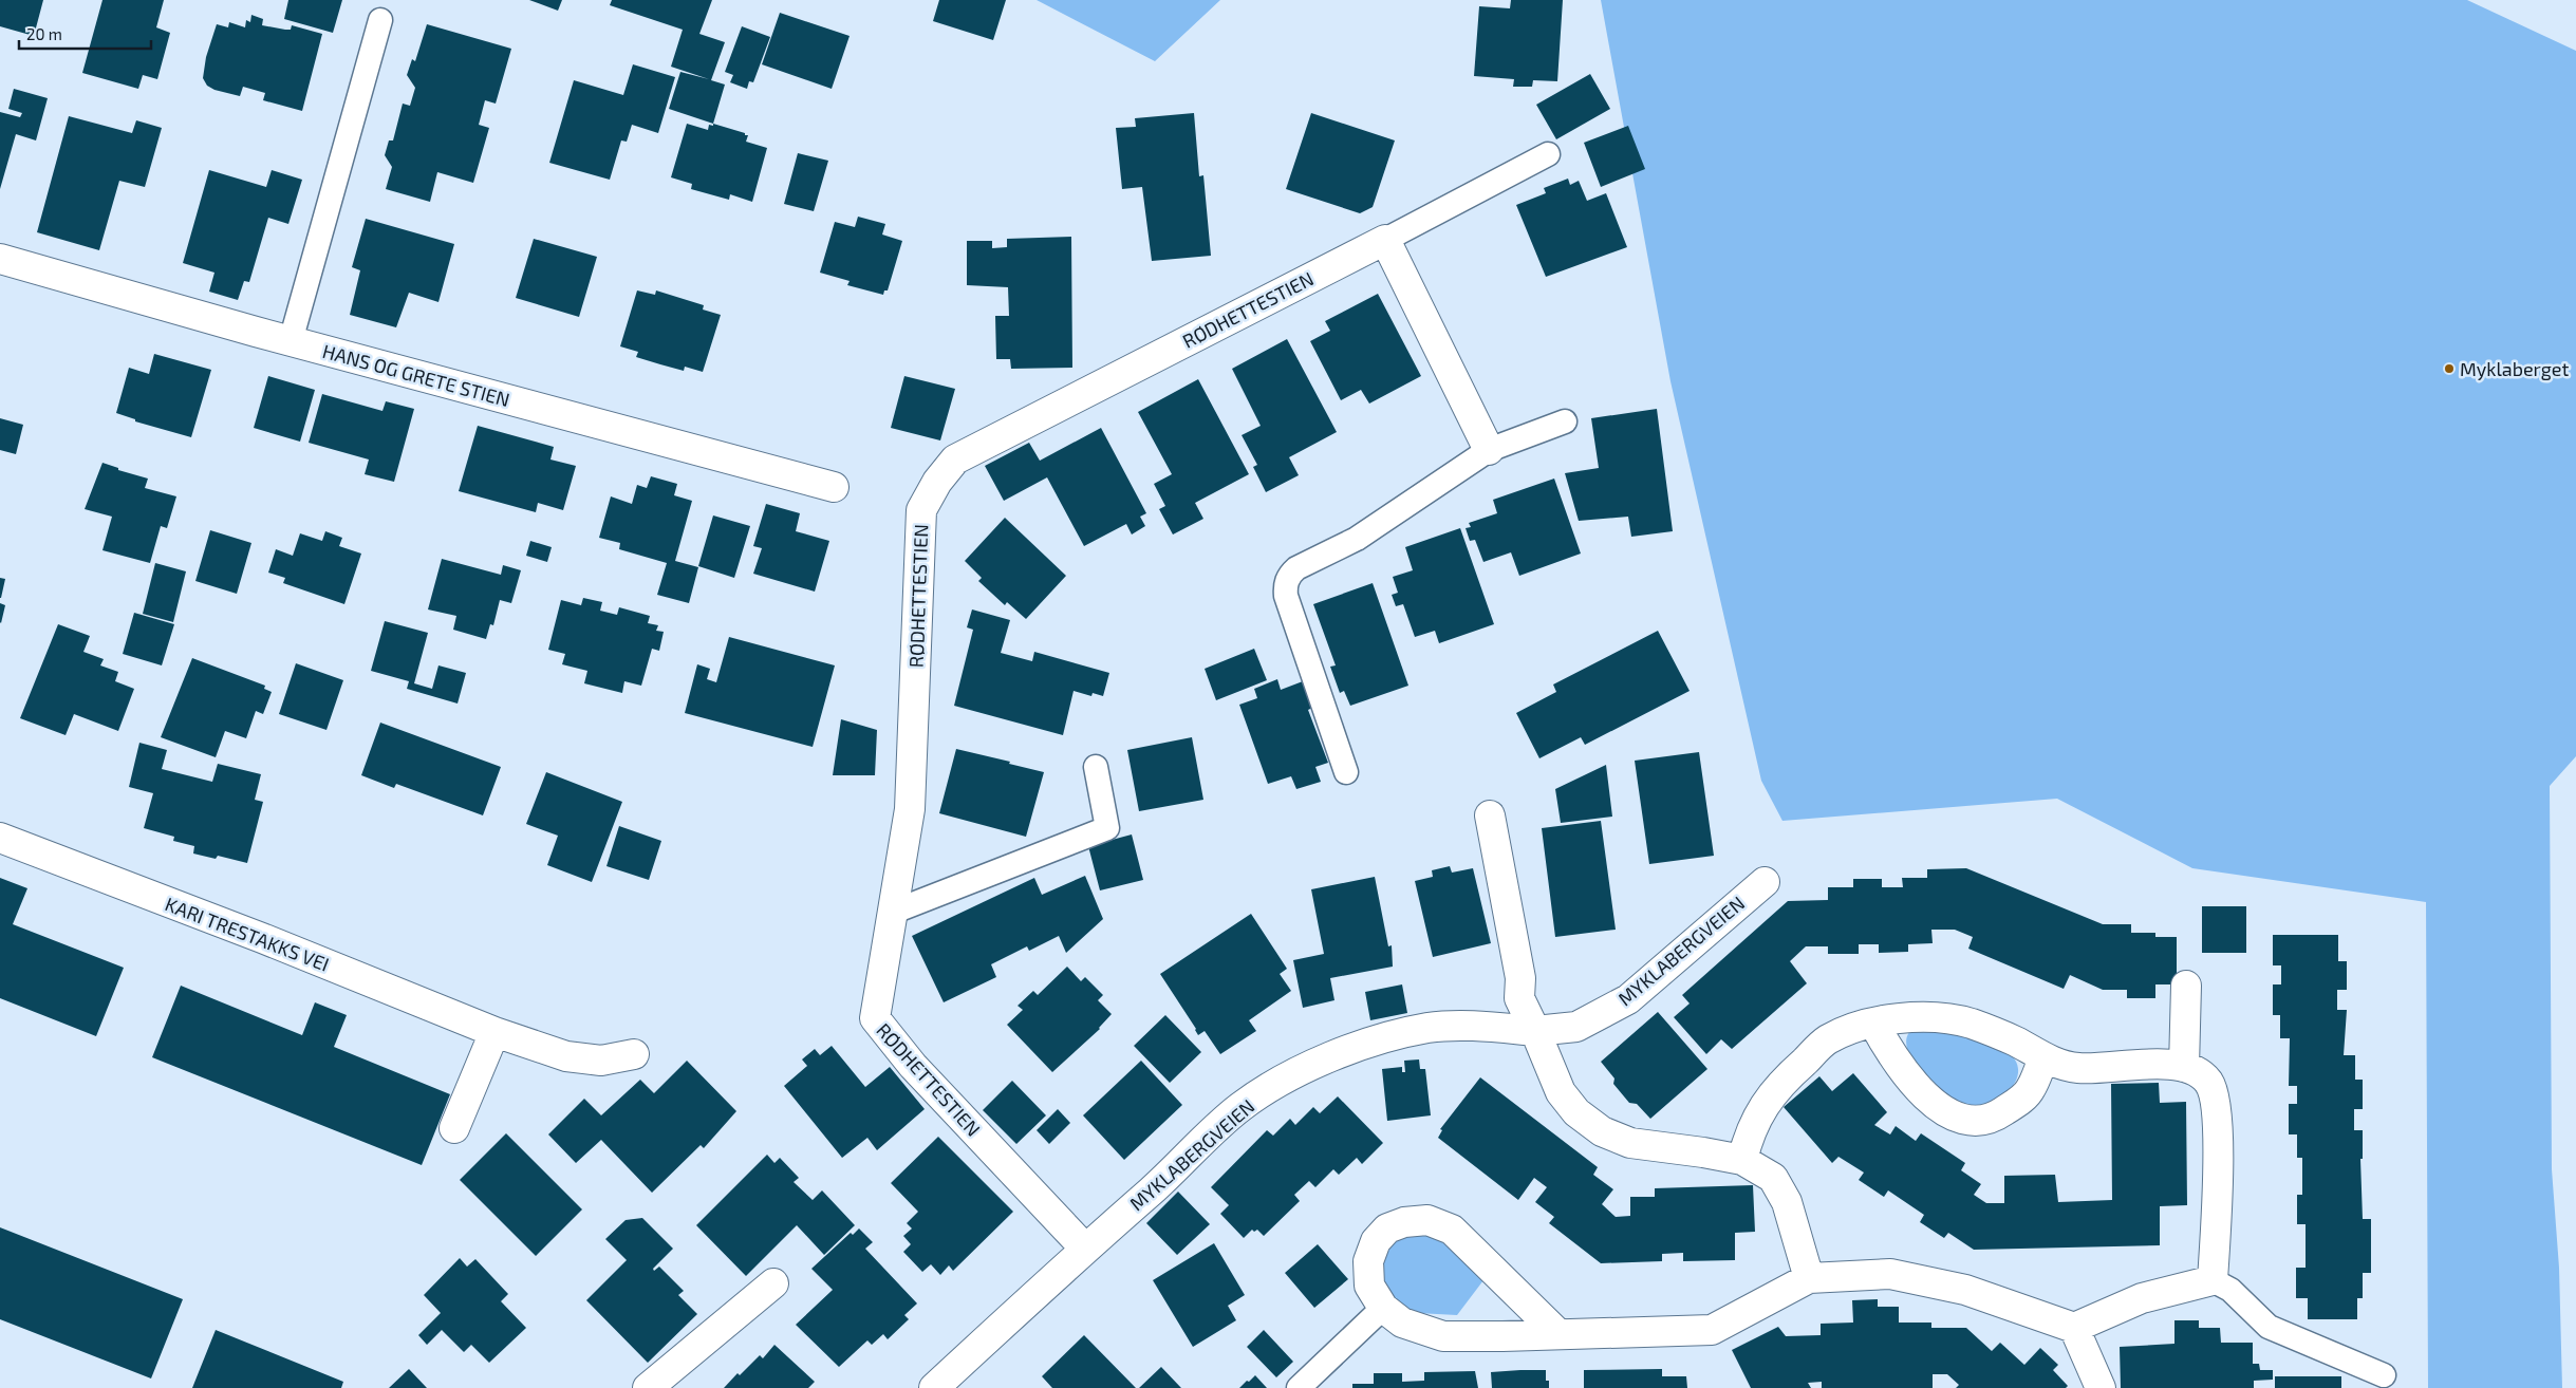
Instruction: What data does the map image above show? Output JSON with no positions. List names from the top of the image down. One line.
{"streets":{"street":["RØDHETTESTIEN","HANS OG GRETE STIEN","KARI TRESTAKKS VEI","MYKLABERGVEIEN"]},"crossings":[["RØDHETTESTIEN","MYKLABERGVEIEN"]],"places":["Myklaberget"],"scale_bar":"20 m"}
